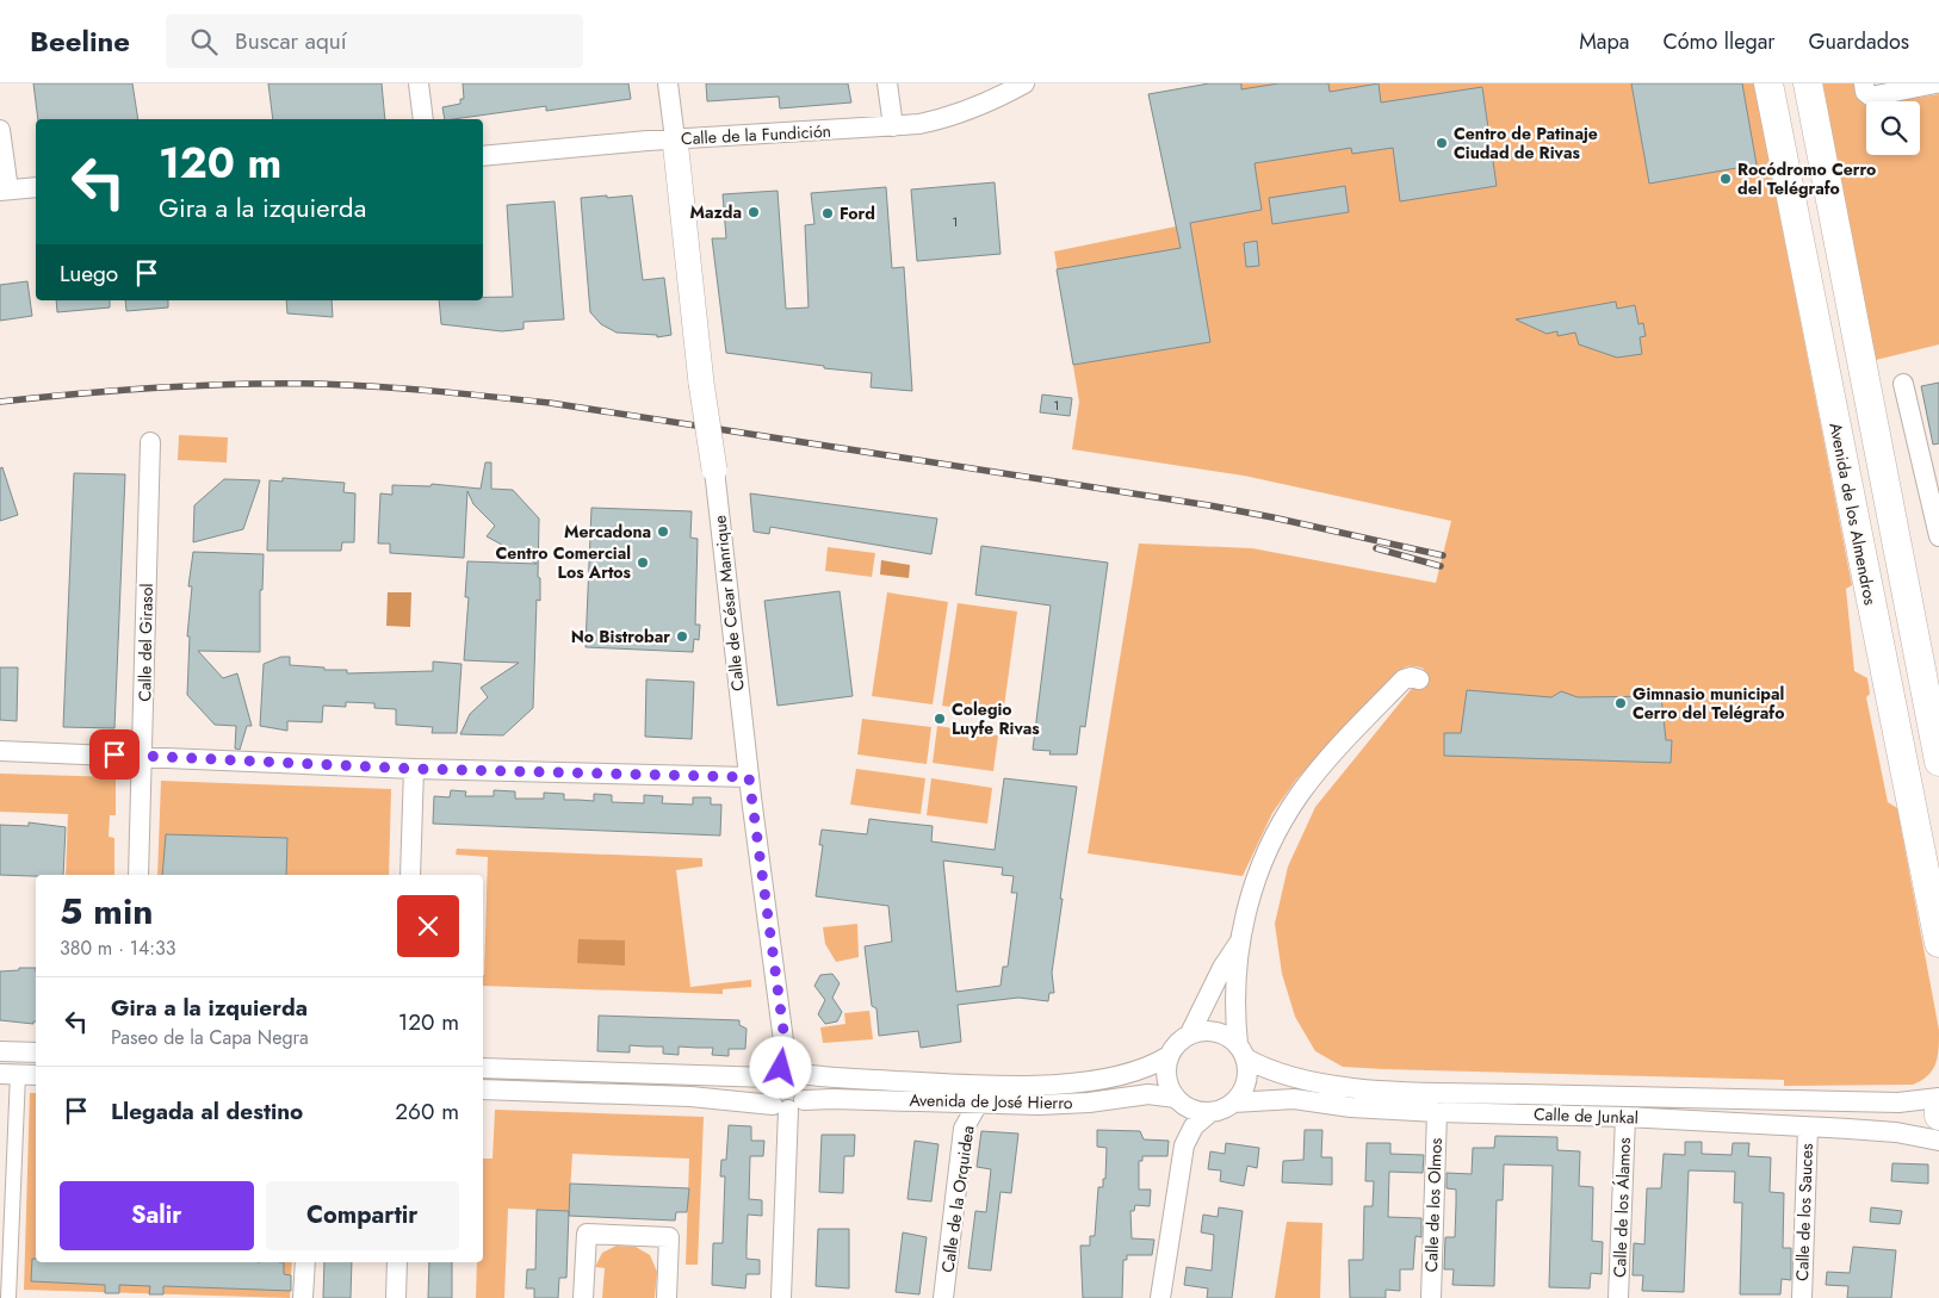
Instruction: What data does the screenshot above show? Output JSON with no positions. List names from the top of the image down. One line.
{"streets":{"main road":["Avenida de los Almendros"],"street":["Calle de la Fundición","Calle de César Manrique","Calle del Girasol","Avenida de José Hierro","Calle de Junkal","Calle de la Orquidea","Calle de los Olmos","Calle de los Álamos","Calle de los Sauces"]},"crossings":[["Calle de la Fundición","Calle de César Manrique"],["Calle de César Manrique","Avenida de José Hierro"],["Avenida de José Hierro","Calle de Junkal"],["Avenida de José Hierro","Calle de la Orquidea"],["Calle de Junkal","Calle de los Olmos"],["Calle de Junkal","Calle de los Álamos"],["Calle de Junkal","Calle de los Sauces"]],"places":["Centro de Patinaje Ciudad de Rivas","Rocódromo Cerro del Telégrafo","Mazda","Ford","Mercadona","Centro Comercial Los Artos","No Bistrobar","Gimnasio municipal Cerro del Telégrafo","Colegio Luyfe Rivas"],"house_numbers":["1","1"],"page":{"header":"Beeline","search":"Buscar aquí","nav":["Mapa","Cómo llegar","Guardados"],"turn":["120 m","Gira a la izquierda"],"then":"Luego","heading":["5 min","380 m · 14:33"],"list":[{"name":"Gira a la izquierda","note":"Paseo de la Capa Negra","value":"120 m"},{"name":"Llegada al destino","value":"260 m"}],"buttons":["Salir","Compartir"]}}
